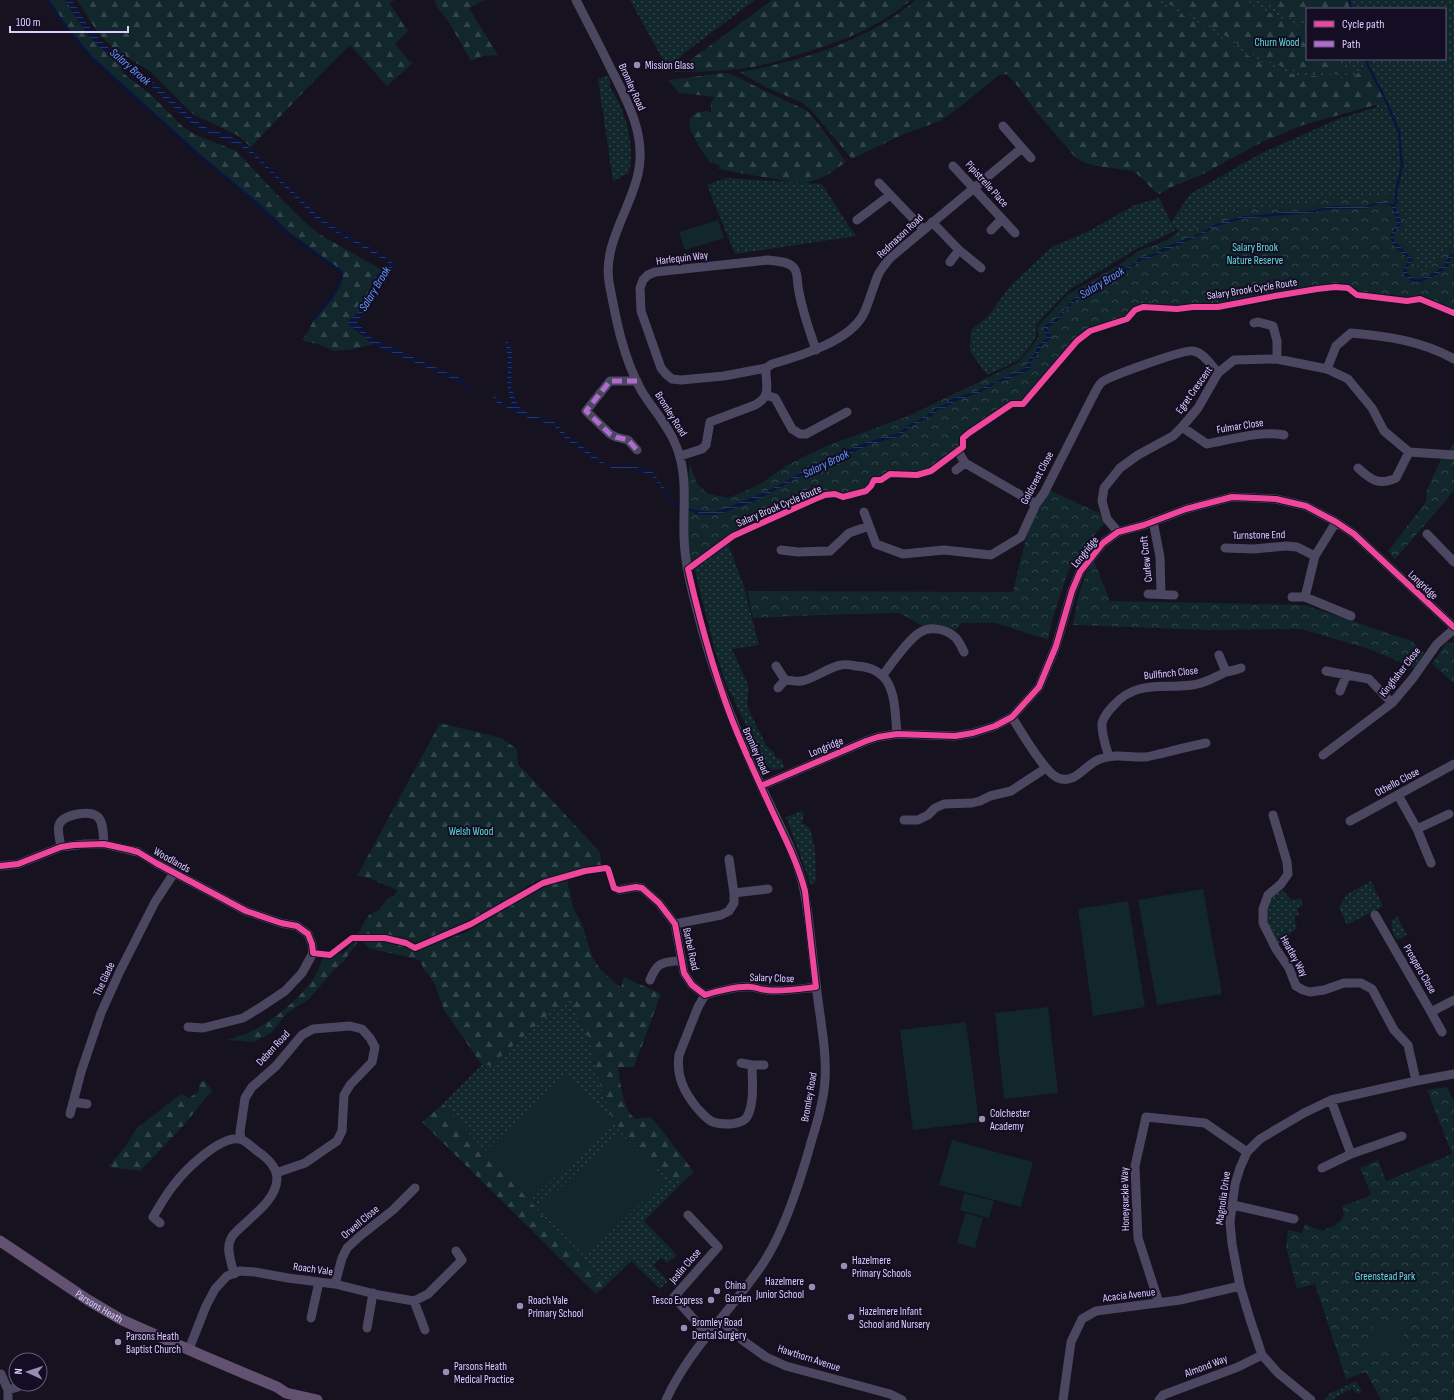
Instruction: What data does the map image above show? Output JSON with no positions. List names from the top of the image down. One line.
{"streets":{"main road":["Parsons Heath"],"street":["Bromley Road","Pipistrelle Place","Redmason Road","Harlequin Way","Egret Crescent","Fulmar Close","Goldcrest Close","Turnstone End","Longridge","Curlew Croft","Kingfisher Close","Bullfinch Close","Othello Close","Woodlands","Barbel Road","Heatley Way","Prospero Close","Salary Close","The Glade","Deben Road","Magnolia Drive","Honeysuckle Way","Orwell Close","Joslin Close","Roach Vale","Acacia Avenue","Hawthorn Avenue","Almond Way"],"cycle path":["Salary Brook Cycle Route"]},"crossings":[["Bromley Road","Longridge"],["Bromley Road","Salary Close"],["Bromley Road","Joslin Close"],["Bromley Road","Hawthorn Avenue"],["Pipistrelle Place","Redmason Road"],["Redmason Road","Harlequin Way"],["Egret Crescent","Fulmar Close"],["Egret Crescent","Goldcrest Close"],["Egret Crescent","Longridge"],["Longridge","Curlew Croft"],["Longridge","Kingfisher Close"],["Woodlands","The Glade"],["Barbel Road","Salary Close"],["Heatley Way","Magnolia Drive"],["Magnolia Drive","Honeysuckle Way"],["Magnolia Drive","Acacia Avenue"],["Magnolia Drive","Almond Way"],["Honeysuckle Way","Acacia Avenue"],["Orwell Close","Roach Vale"],["Roach Vale","Parsons Heath"]],"water":["Salary Brook"],"parks":["Churn Wood","Salary Brook Nature Reserve","Welsh Wood","Greenstead Park"],"places":["Mission Glass","Colchester Academy","Hazelmere Primary Schools","Hazelmere Junior School","China Garden","Tesco Express","Roach Vale Primary School","Hazelmere Infant School and Nursery","Bromley Road Dental Surgery","Parsons Heath Baptist Church","Parsons Heath Medical Practice"],"legend":["Cycle path","Path"],"scale_bar":"100 m","north":"left"}
